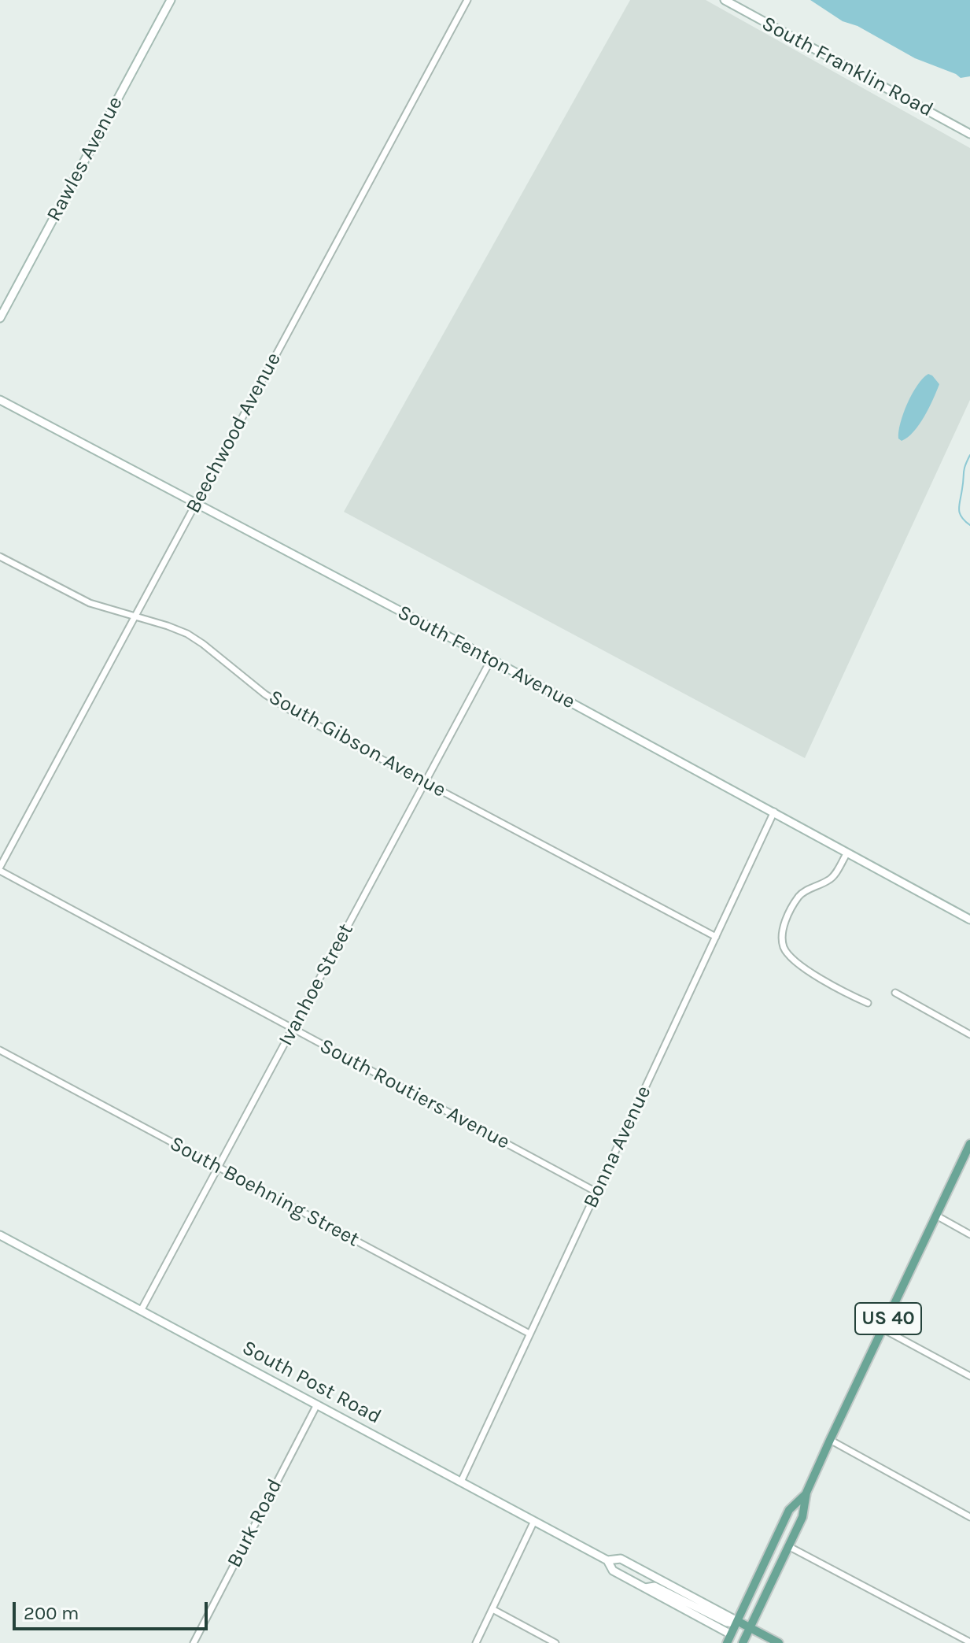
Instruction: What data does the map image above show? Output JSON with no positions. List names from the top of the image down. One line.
{"streets":{"main road":["US 40"],"street":["South Franklin Road","Rawles Avenue","Beechwood Avenue","South Fenton Avenue","South Gibson Avenue","Ivanhoe Street","South Routiers Avenue","Bonna Avenue","South Boehning Street","South Post Road","Burk Road"]},"crossings":[["Beechwood Avenue","South Fenton Avenue"],["Beechwood Avenue","South Gibson Avenue"],["Beechwood Avenue","South Routiers Avenue"],["South Fenton Avenue","Ivanhoe Street"],["South Fenton Avenue","Bonna Avenue"],["South Gibson Avenue","Ivanhoe Street"],["South Gibson Avenue","Bonna Avenue"],["Ivanhoe Street","South Routiers Avenue"],["Ivanhoe Street","South Boehning Street"],["Ivanhoe Street","South Post Road"],["South Routiers Avenue","Bonna Avenue"],["Bonna Avenue","South Boehning Street"],["Bonna Avenue","South Post Road"],["US 40","South Post Road"],["South Post Road","Burk Road"]],"scale_bar":"200 m"}
